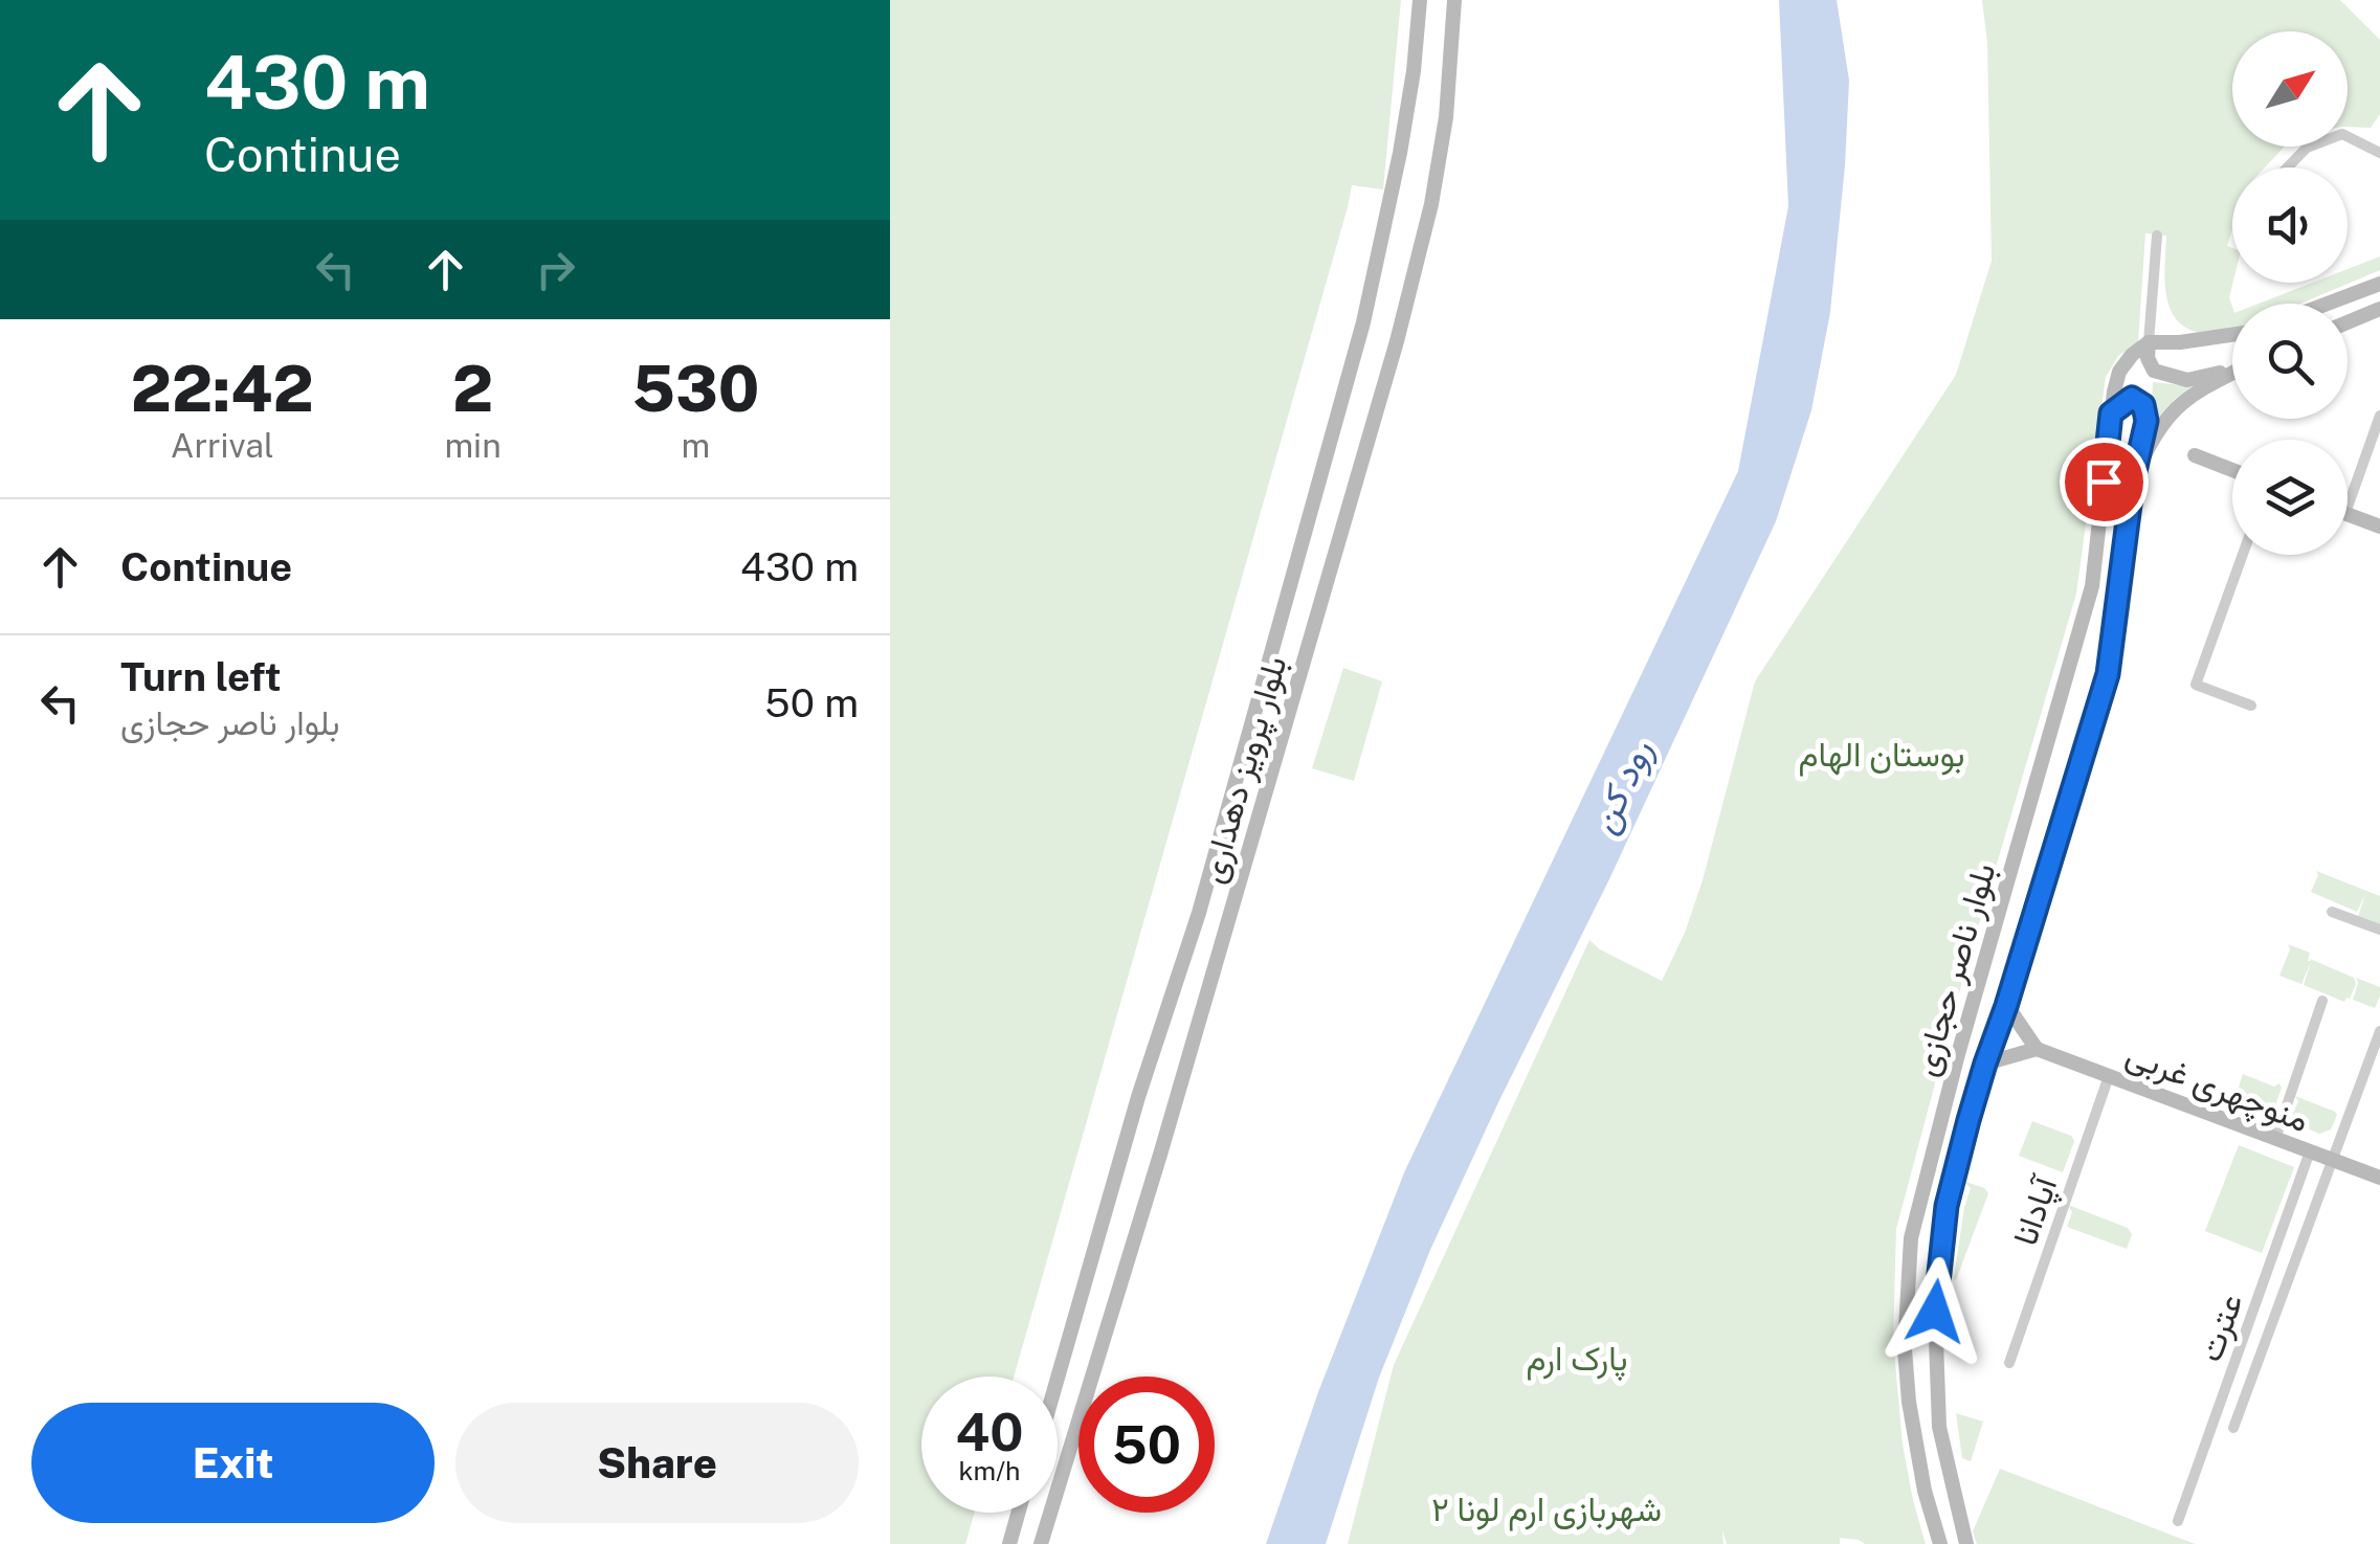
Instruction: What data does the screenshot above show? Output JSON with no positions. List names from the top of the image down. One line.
{"streets":{"main road":["بلوار پرویز دهداری","بلوار ناصر حجازی","منوچهری غربی"],"street":["آپادانا","عترت"]},"crossings":[["منوچهری غربی","آپادانا"],["منوچهری غربی","عترت"]],"water":["رود کن"],"parks":["بوستان الهام","پارک ارم","شهربازی ارم لونا ۲"],"north":"top right","page":{"turn":["430 m","Continue"],"eta":["22:42","Arrival","2","min","530","m"],"list":[{"name":"Continue","value":"430 m"},{"name":"Turn left","note":"بلوار ناصر حجازی","value":"50 m"}],"speed":"40 km/h","limit":"50","buttons":["Exit","Share"]}}
